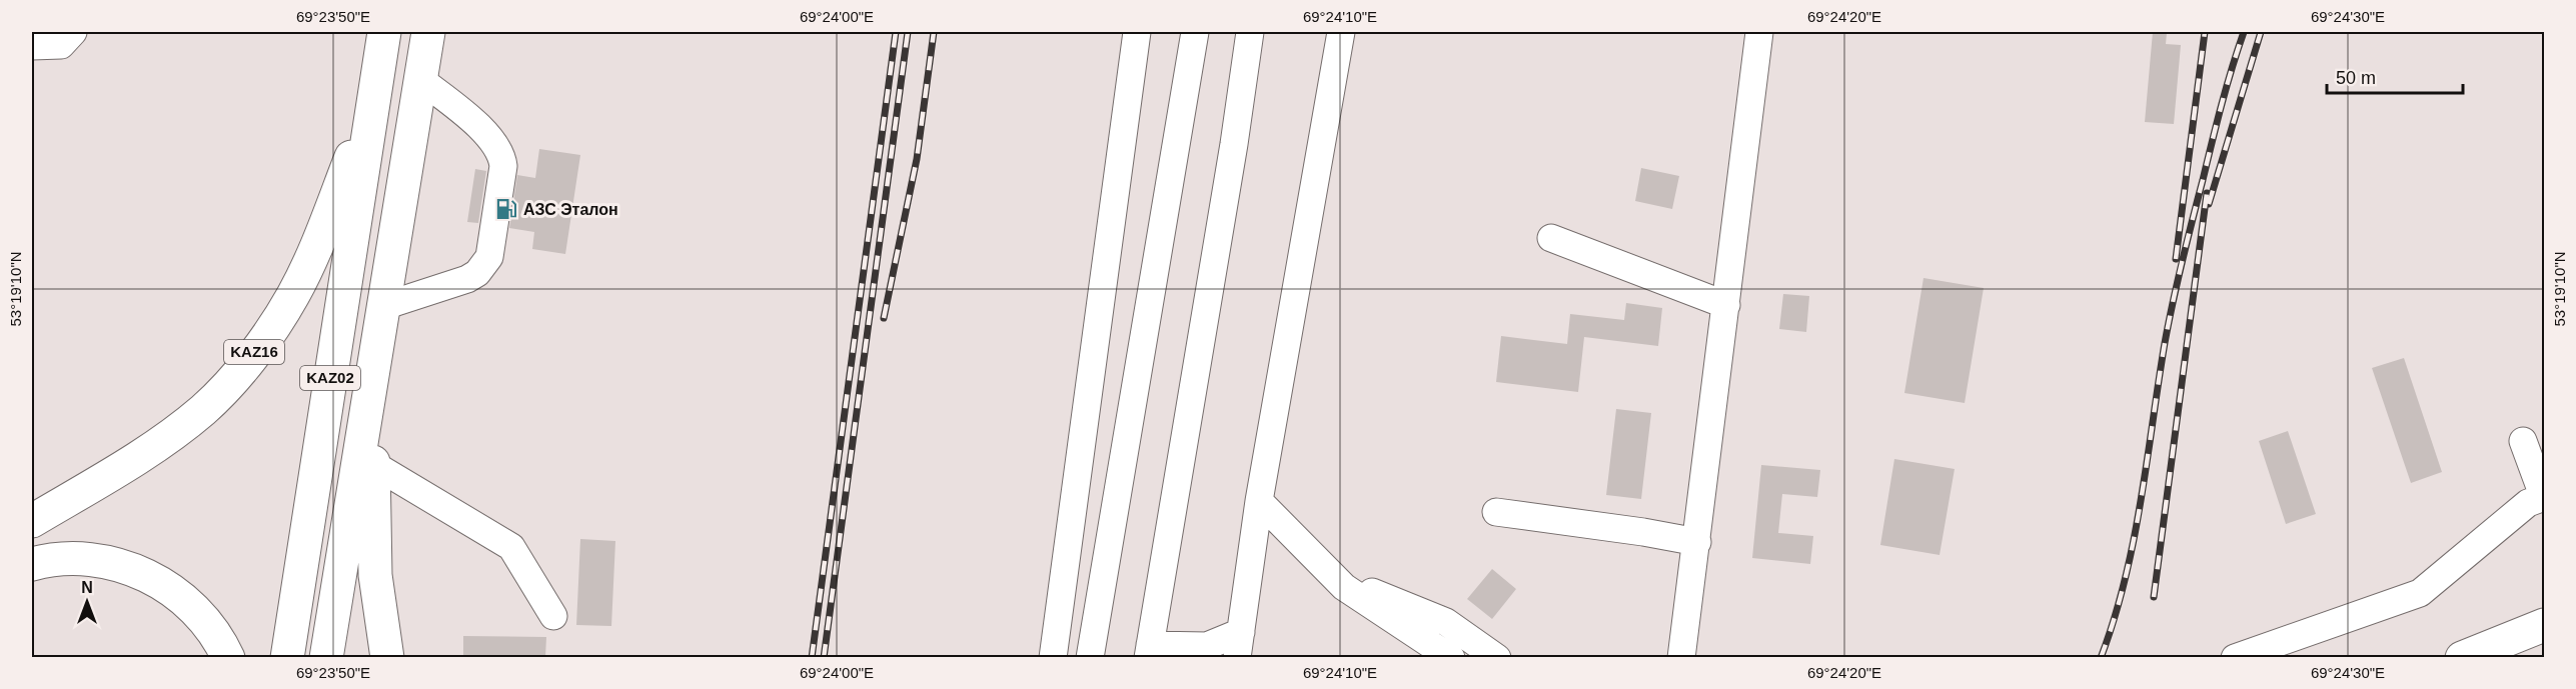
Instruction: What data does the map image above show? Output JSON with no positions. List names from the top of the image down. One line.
{"streets":{"highway":["KAZ16","KАZ02"]},"crossings":[["KAZ16","KАZ02"]],"places":{"fuel station":["АЗС Эталон"]},"scale_bar":"50 m","north":"top","coordinates":["69°23'50\"E","69°24'00\"E","69°24'10\"E","69°24'20\"E","69°24'30\"E","53°19'10\"N"]}
